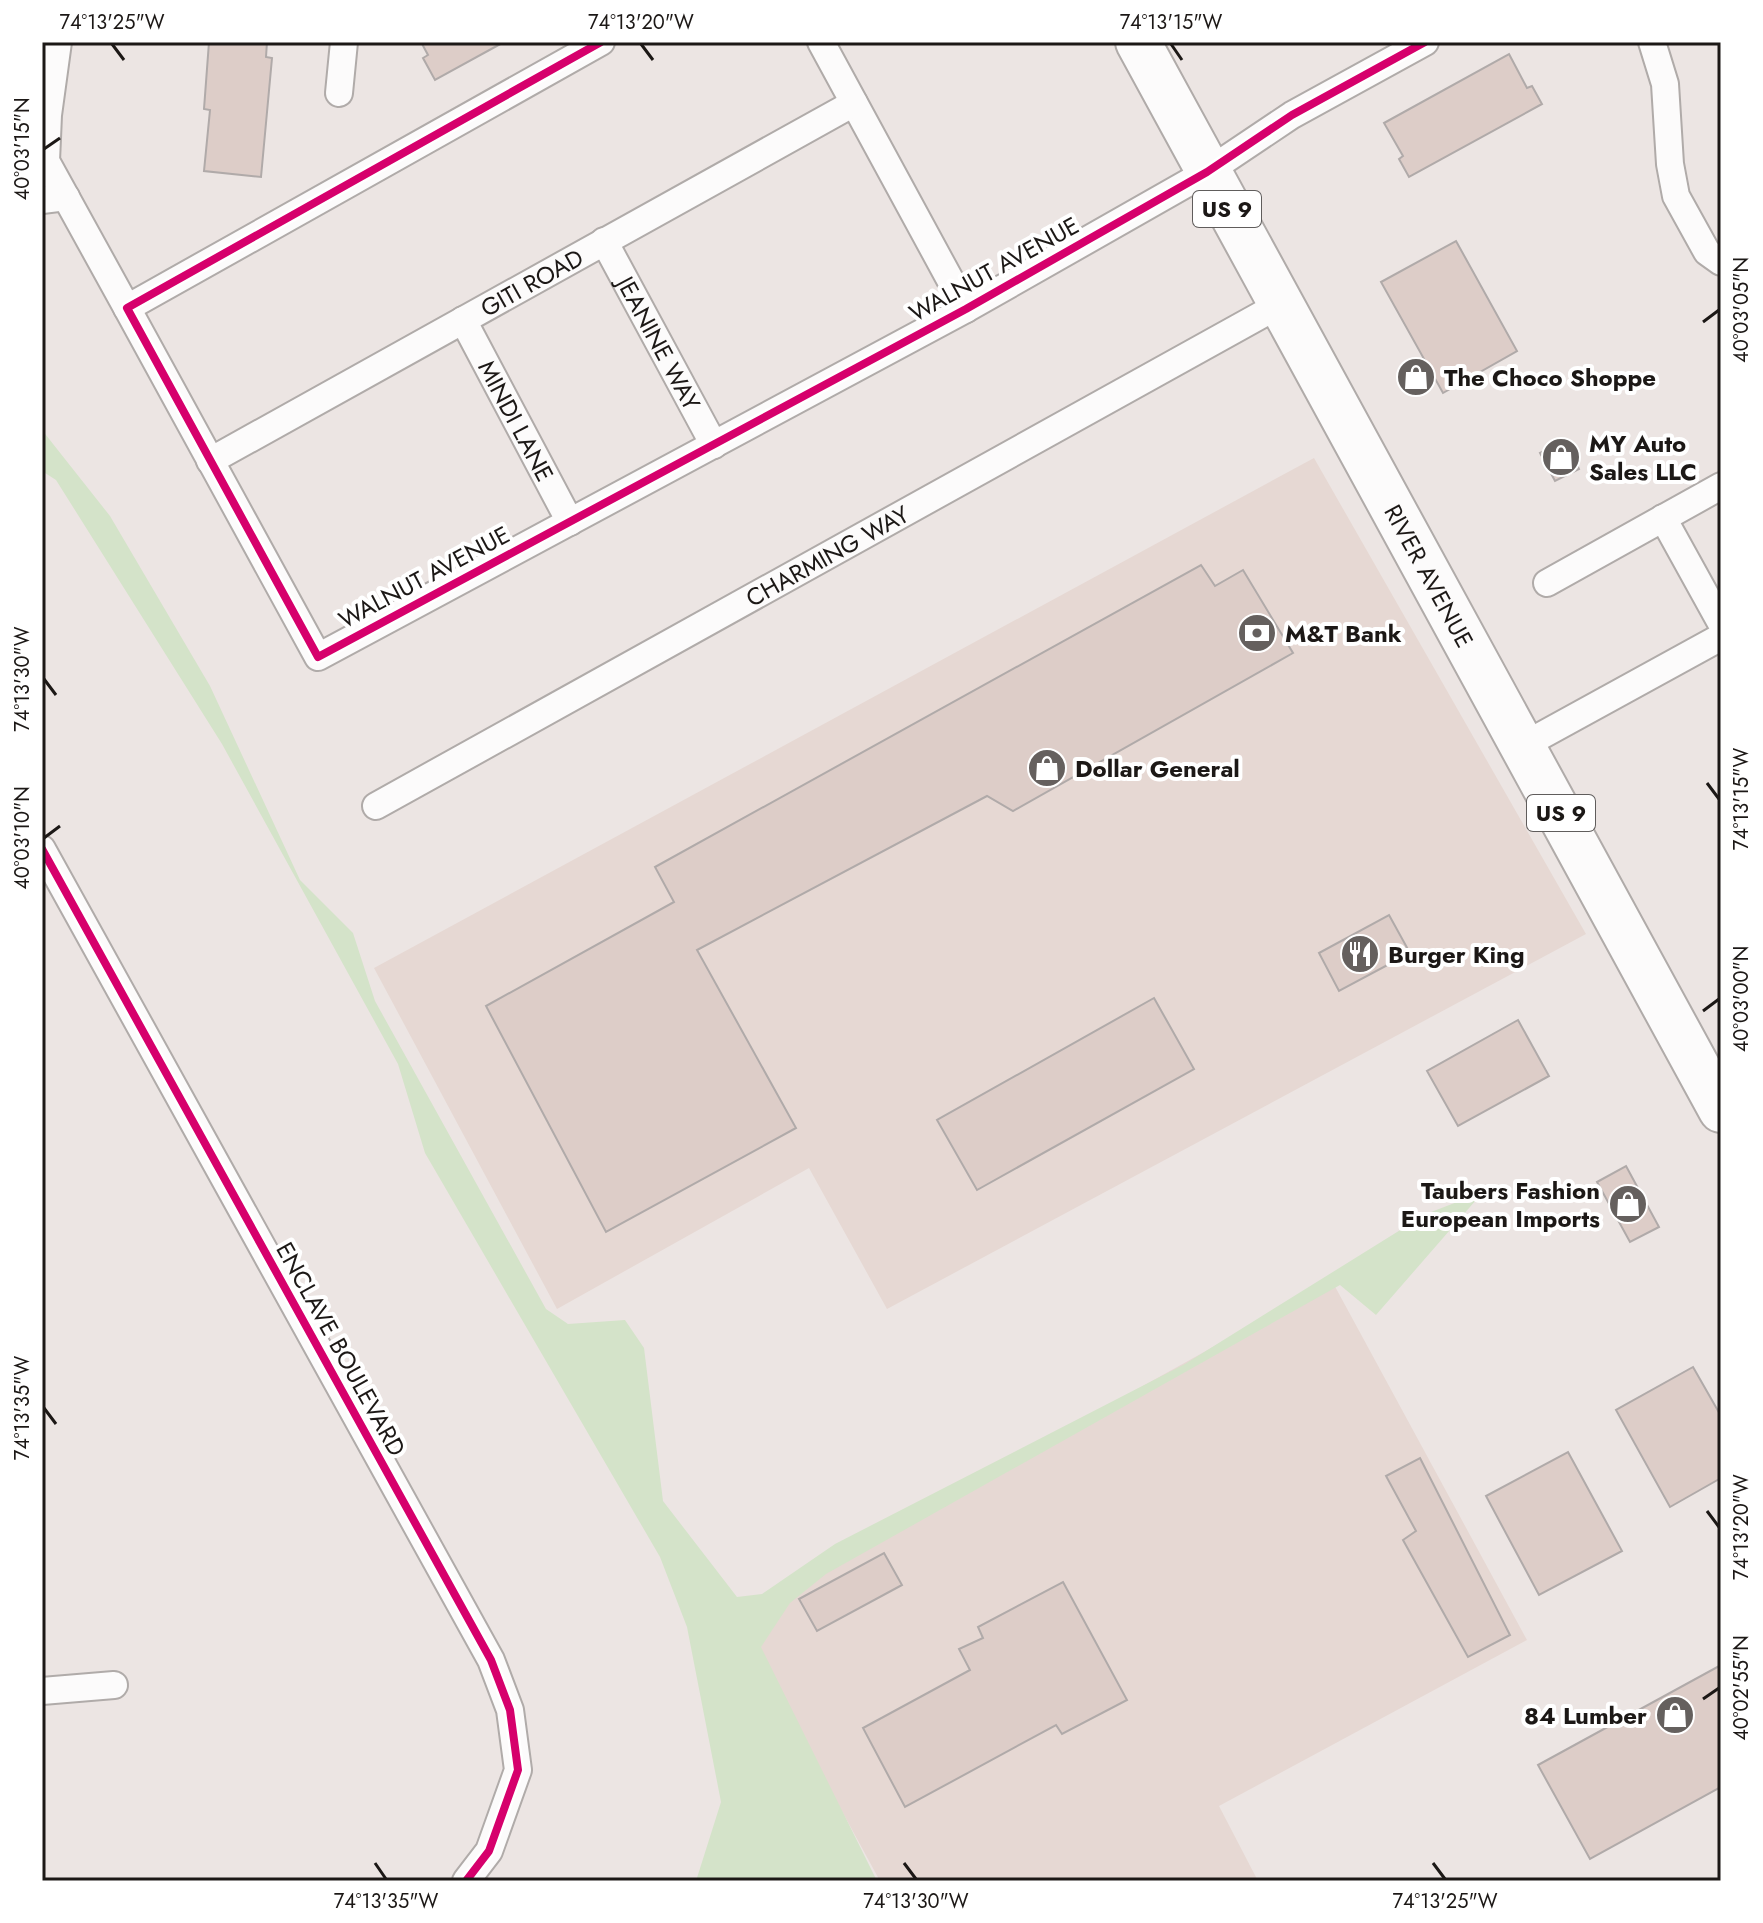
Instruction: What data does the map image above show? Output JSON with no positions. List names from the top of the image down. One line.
{"streets":{"highway":["US 9","RIVER AVENUE"],"street":["WALNUT AVENUE","GITI ROAD","JEANINE WAY","MINDI LANE","CHARMING WAY","ENCLAVE BOULEVARD"]},"crossings":[["WALNUT AVENUE","GITI ROAD"],["WALNUT AVENUE","JEANINE WAY"],["WALNUT AVENUE","MINDI LANE"],["WALNUT AVENUE","RIVER AVENUE"],["GITI ROAD","JEANINE WAY"],["GITI ROAD","MINDI LANE"],["CHARMING WAY","RIVER AVENUE"]],"places":{"shop":["The Choco Shoppe","MY Auto Sales LLC","Dollar General","Taubers Fashion European Imports","84 Lumber"],"bank":["M&T Bank"],"restaurant":["Burger King"]},"coordinates":["74°13'25\"W","74°13'20\"W","74°13'15\"W","40°03'15\"N","40°03'05\"N","74°13'30\"W","40°03'10\"N","40°03'00\"N","74°13'35\"W","40°02'55\"N"]}
